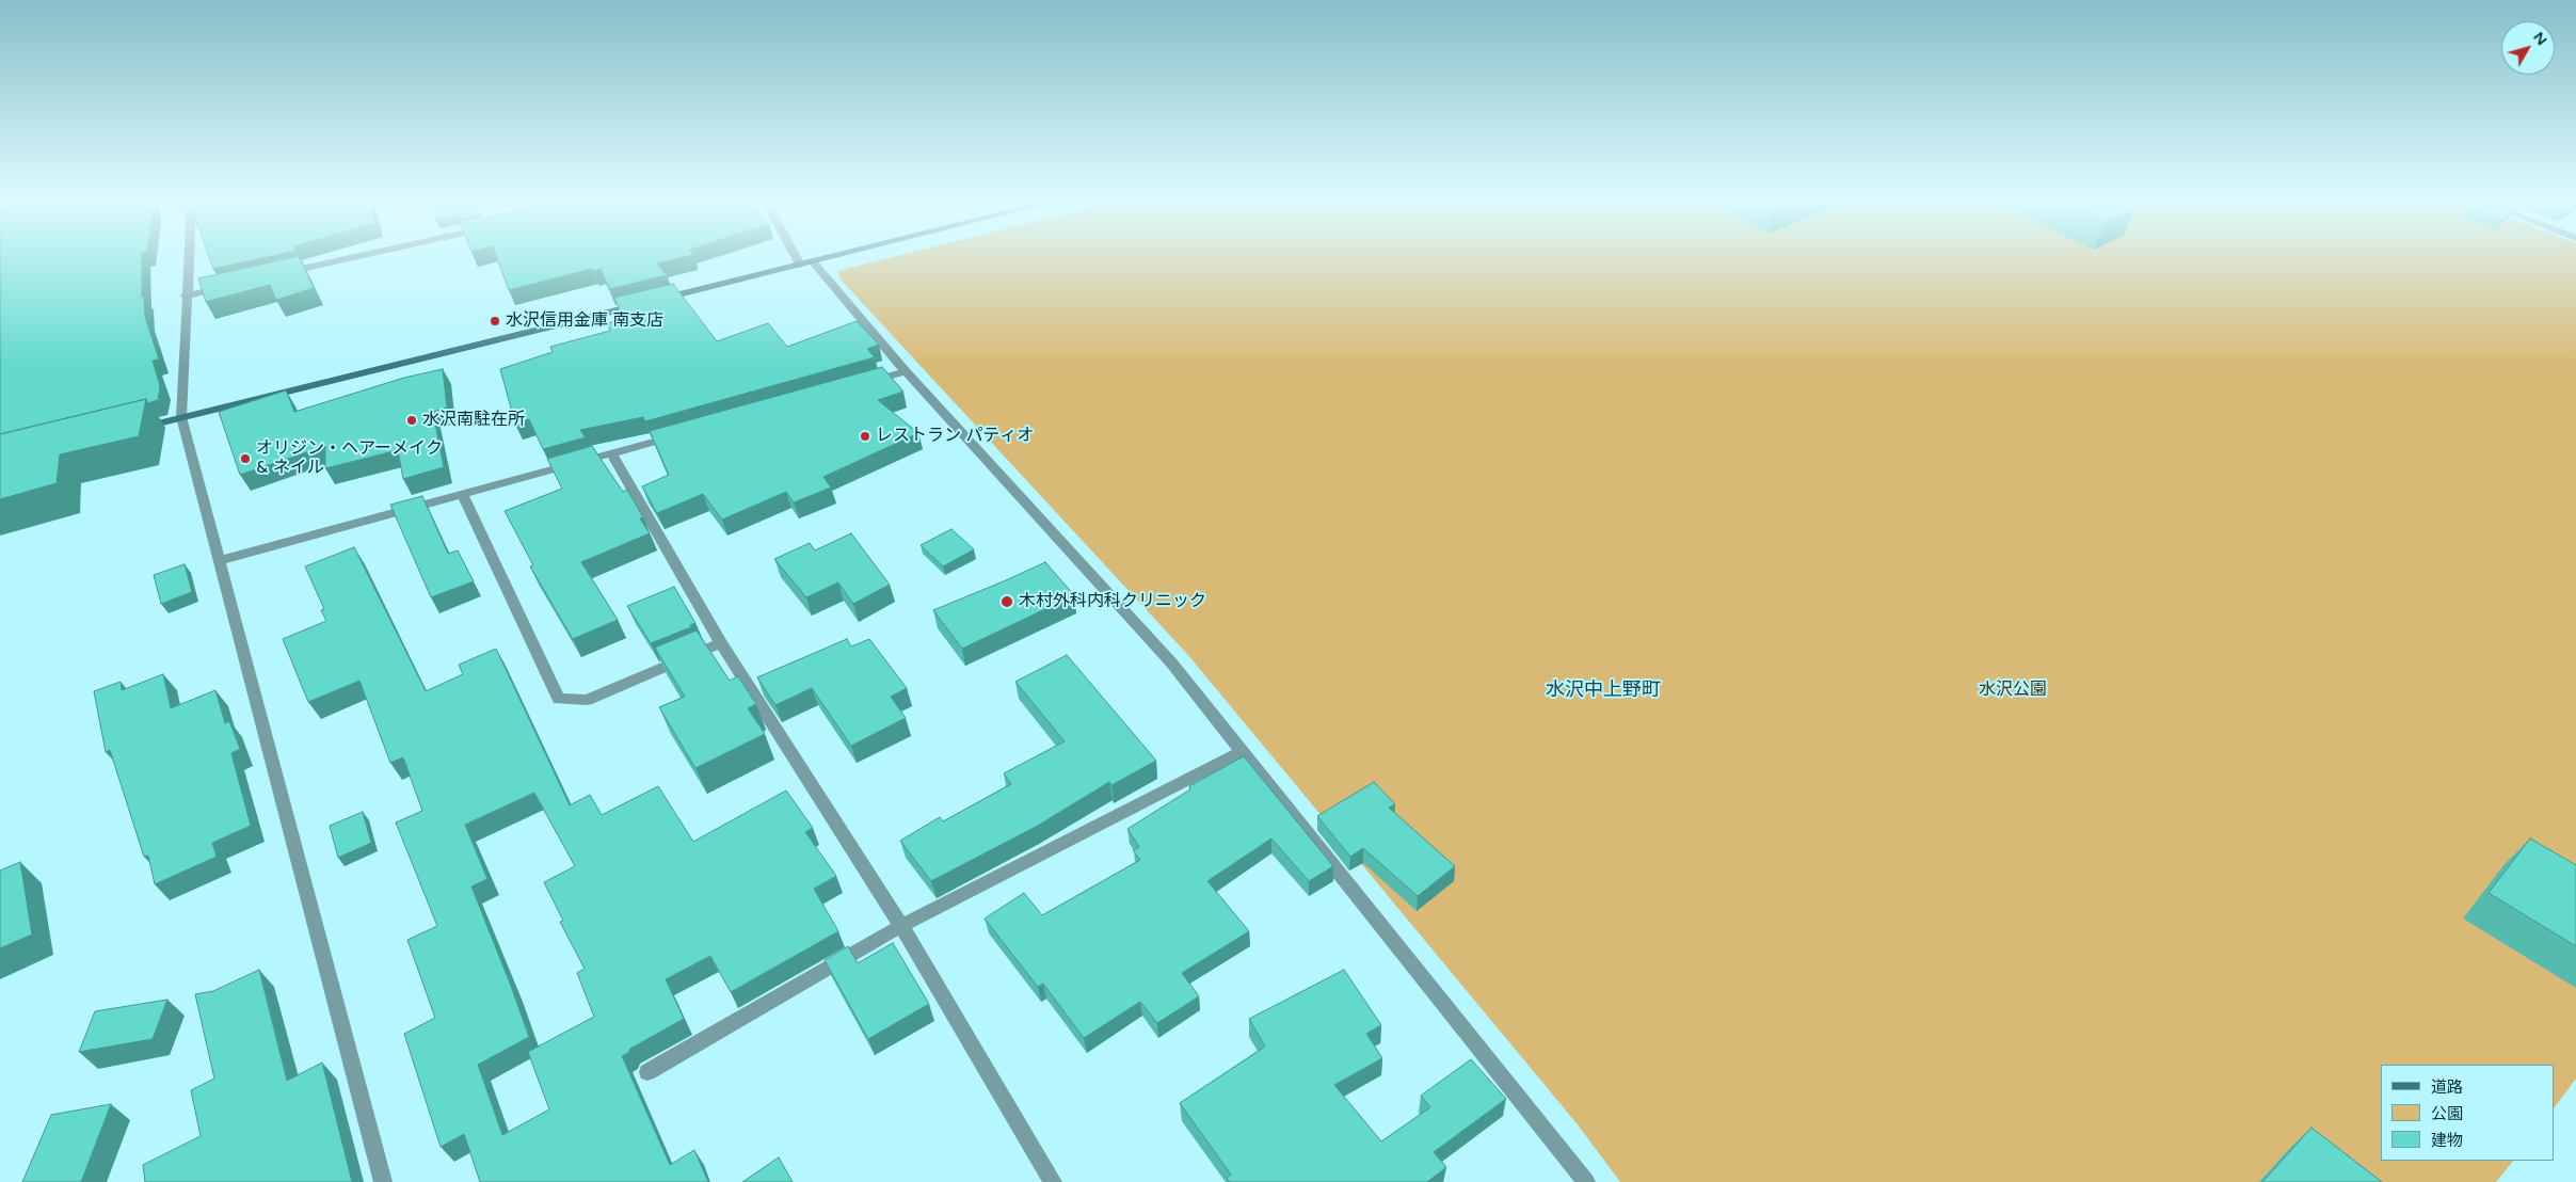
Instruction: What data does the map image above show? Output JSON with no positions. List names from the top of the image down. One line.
{"districts":["水沢中上野町"],"parks":["水沢公園"],"places":["水沢信用金庫 南支店","水沢南駐在所","レストラン パティオ","オリジン・ヘアーメイク & ネイル","木村外科内科クリニック"],"legend":["道路","公園","建物"],"north":"top right"}
